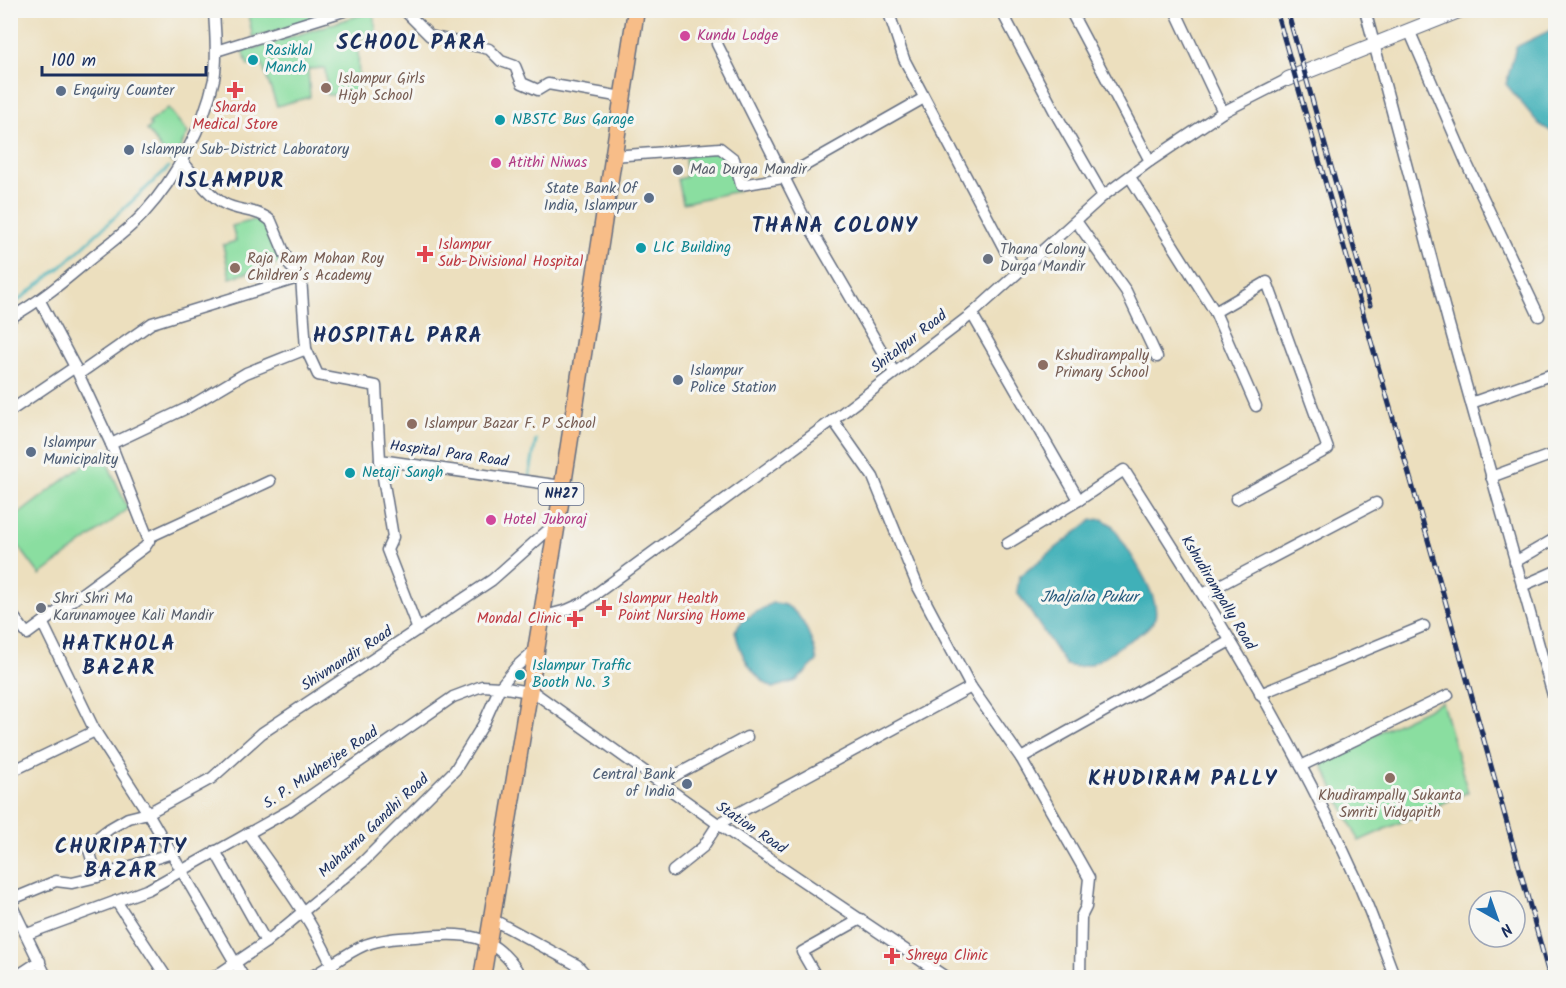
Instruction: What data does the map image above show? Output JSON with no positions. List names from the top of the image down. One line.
{"streets":{"main road":["NH27"],"street":["Shitalpur Road","Hospital Para Road","Kshudirampally Road","Shivmandir Road","S. P. Mukherjee Road","Mahatma Gandhi Road","Station Road"]},"crossings":[["Shitalpur Road","NH27"],["Hospital Para Road","NH27"],["NH27","Shivmandir Road"],["NH27","Mahatma Gandhi Road"],["NH27","Station Road"],["S. P. Mukherjee Road","Mahatma Gandhi Road"]],"districts":["SCHOOL PARA","ISLAMPUR","THANA COLONY","HOSPITAL PARA","HATKHOLA BAZAR","KHUDIRAM PALLY","CHURIPATTY BAZAR"],"water":["Jhaljalia Pukur"],"places":{"other":["Kundu Lodge","Rasiklal Manch","Islampur Girls High School","Enquiry Counter","NBSTC Bus Garage","Islampur Sub-District Laboratory","Atithi Niwas","Maa Durga Mandir","State Bank Of India, Islampur","LIC Building","Thana Colony Durga Mandir","Raja Ram Mohan Roy Children’s Academy","Kshudirampally Primary School","Islampur Police Station","Islampur Bazar F. P School","Islampur Municipality","Netaji Sangh","Hotel Juboraj","Shri Shri Ma Karunamoyee Kali Mandir","Islampur Traffic Booth No. 3","Khudirampally Sukanta Smriti Vidyapith","Central Bank of India"],"health":["Sharda Medical Store","Islampur Sub-Divisional Hospital","Islampur Health Point Nursing Home","Mondal Clinic","Shreya Clinic"]},"scale_bar":"100 m","north":"bottom right"}
